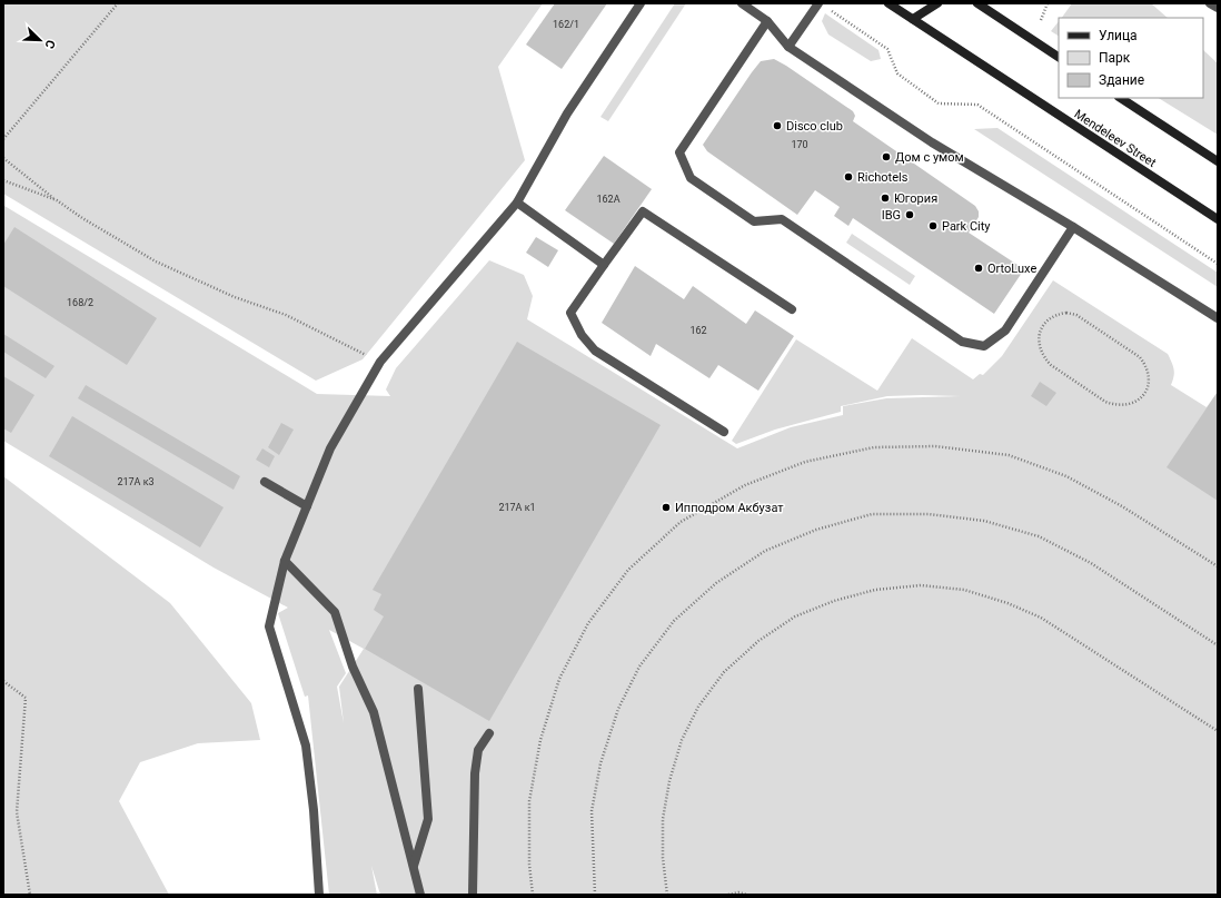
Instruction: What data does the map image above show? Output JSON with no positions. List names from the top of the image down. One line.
{"streets":{"main road":["Mendeleev Street"]},"places":["Disco club","Дом с умом","Richotels","Югория","IBG","Park City","OrtoLuxe","Ипподром Акбузат"],"house_numbers":["162/1","170","162А","168/2","162","217А к3","217А к1"],"legend":["Улица","Парк","Здание"],"north":"bottom right"}
